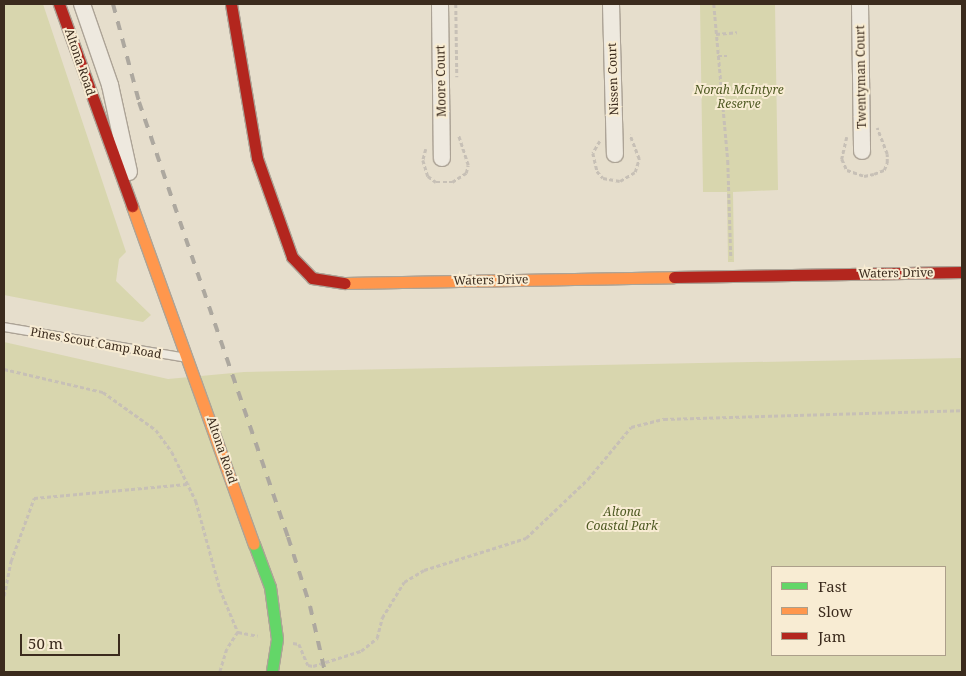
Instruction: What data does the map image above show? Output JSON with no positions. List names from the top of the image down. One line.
{"streets":{"street":["Altona Road","Twentyman Court","Nissen Court","Moore Court","Waters Drive"],"lane":["Pines Scout Camp Road"]},"crossings":[["Altona Road","Pines Scout Camp Road"]],"parks":["Norah McIntyre Reserve","Altona Coastal Park"],"legend":["Fast","Slow","Jam"],"scale_bar":"50 m"}
